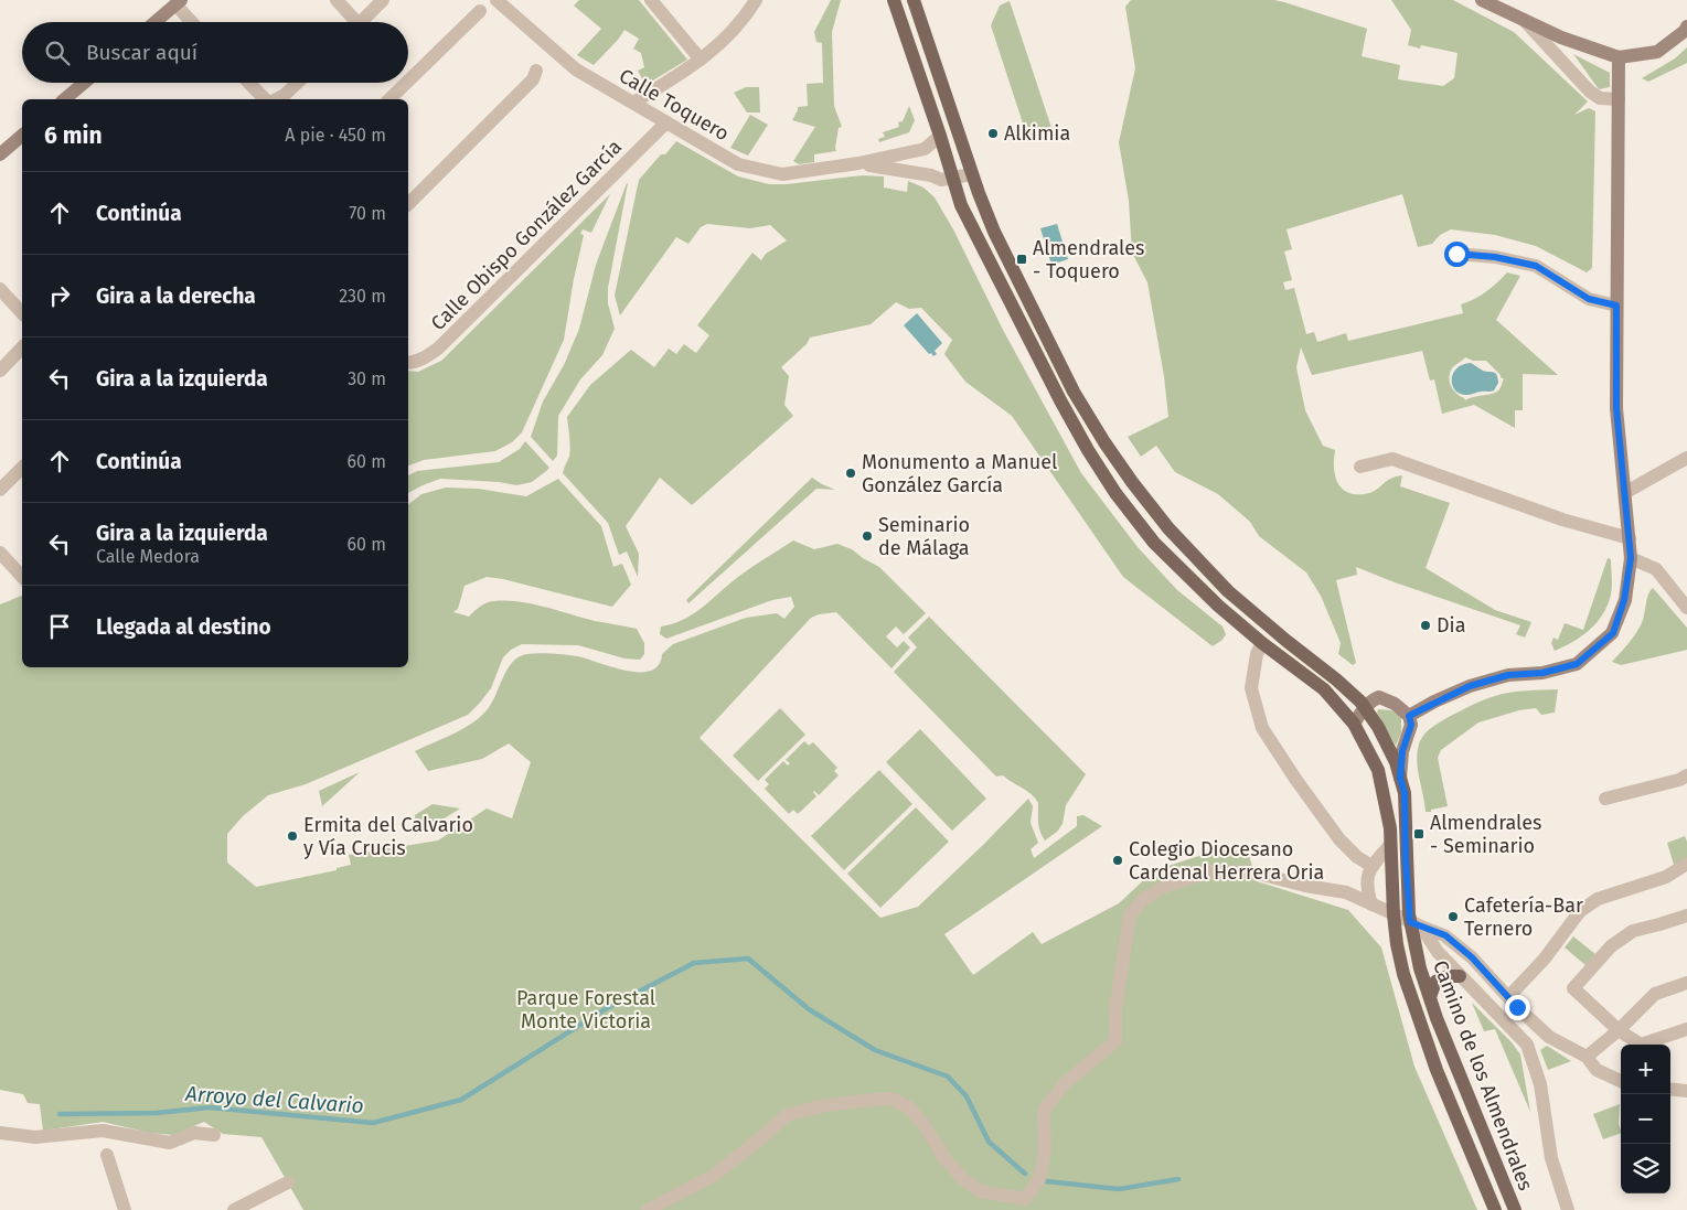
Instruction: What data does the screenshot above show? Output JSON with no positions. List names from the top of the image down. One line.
{"streets":{"main road":["Camino de los Almendrales"],"street":["Calle Toquero","Calle Obispo González García"]},"crossings":[["Calle Toquero","Calle Obispo González García"],["Calle Toquero","Camino de los Almendrales"]],"water":["Arroyo del Calvario"],"parks":["Parque Forestal Monte Victoria"],"places":{"other":["Alkimia","Monumento a Manuel González García","Seminario de Málaga","Dia","Ermita del Calvario y Vía Crucis","Colegio Diocesano Cardenal Herrera Oria","Cafetería-Bar Ternero"],"transit":["Almendrales - Toquero","Almendrales - Seminario"]},"page":{"search":"Buscar aquí","heading":["6 min","A pie · 450 m"],"list":[["Continúa","70 m"],["Gira a la derecha","230 m"],["Gira a la izquierda","30 m"],["Continúa","60 m"],["Gira a la izquierda","Calle Medora","60 m"],"Llegada al destino"],"map_buttons":["+","−"]}}
